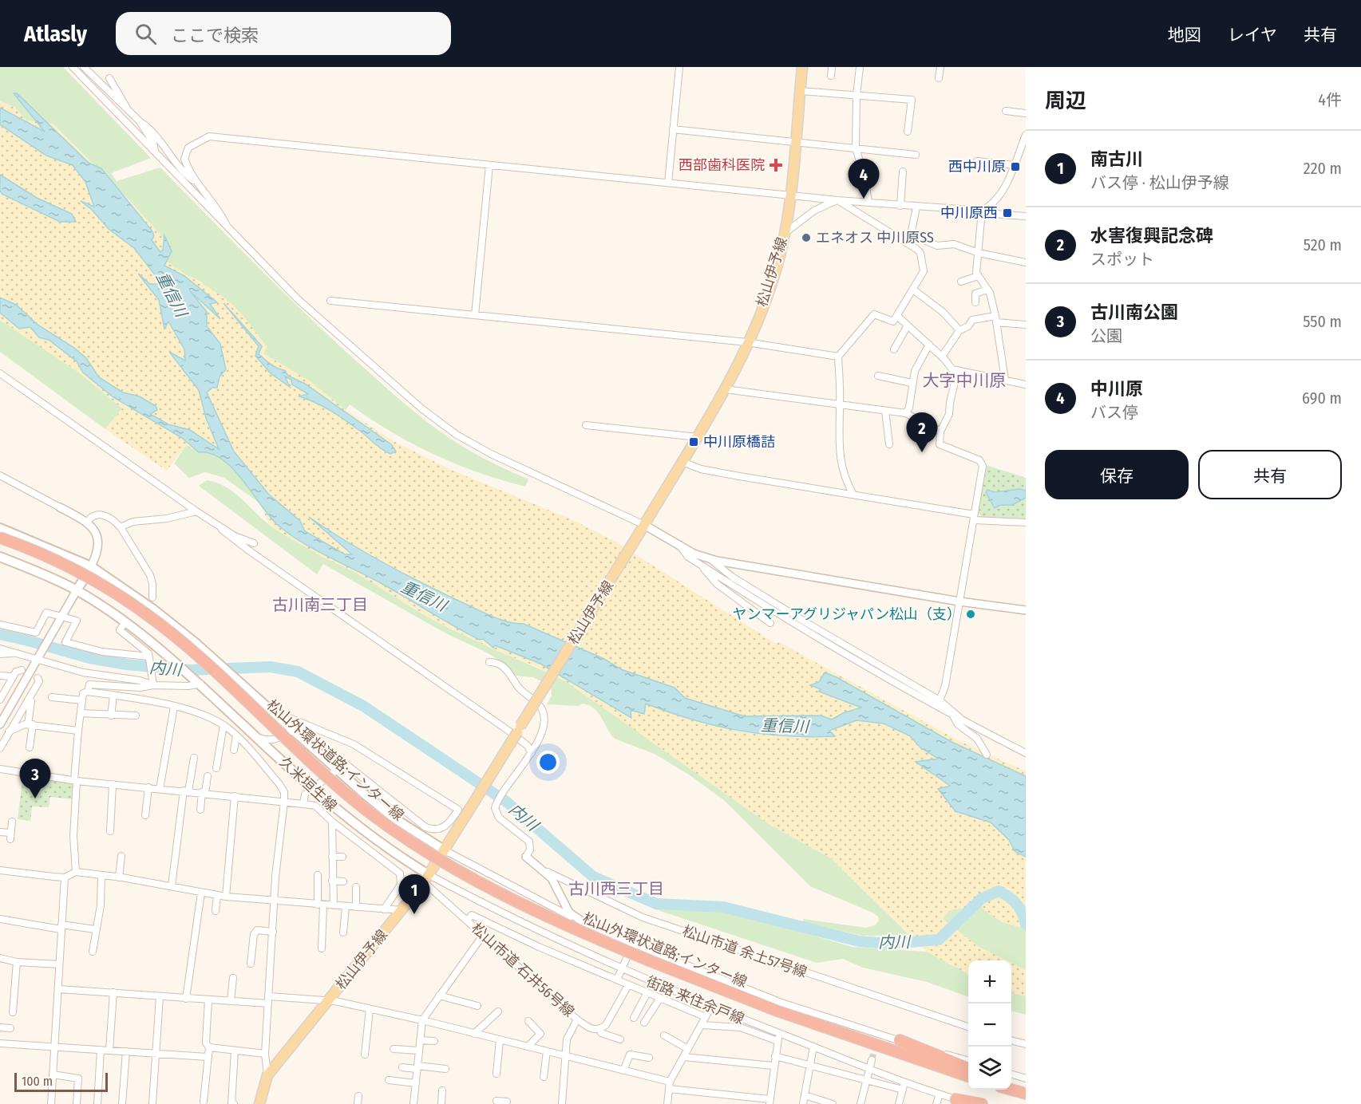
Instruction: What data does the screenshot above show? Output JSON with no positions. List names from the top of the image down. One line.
{"streets":{"highway":["松山外環状道路;インター線"],"main road":["松山伊予線","久米垣生線"],"street":["松山市道 余土57号線","松山市道 石井56号線","街路 来住余戸線"]},"crossings":[["松山伊予線","久米垣生線"],["松山伊予線","松山市道 石井56号線"],["松山伊予線","街路 来住余戸線"],["久米垣生線","松山市道 石井56号線"],["久米垣生線","街路 来住余戸線"],["松山市道 石井56号線","街路 来住余戸線"]],"districts":["大字中川原","古川南三丁目","古川西三丁目"],"water":["重信川","内川"],"places":{"health":["西部歯科医院"],"transit":["西中川原","中川原西","中川原橋詰"],"other":["エネオス 中川原SS","ヤンマーアグリジャパン松山（支）"]},"scale_bar":"100 m","page":{"header":"Atlasly","search":"ここで検索","nav":["地図","レイヤ","共有"],"heading":["周辺","4件"],"list":[{"mark":"1","name":"南古川","note":"バス停 · 松山伊予線","value":"220 m"},{"mark":"2","name":"水害復興記念碑","note":"スポット","value":"520 m"},{"mark":"3","name":"古川南公園","note":"公園","value":"550 m"},{"mark":"4","name":"中川原","note":"バス停","value":"690 m"}],"pins":["4","2","3","1"],"buttons":["保存","共有"],"map_buttons":["+","−"],"scale":"100 m"}}
